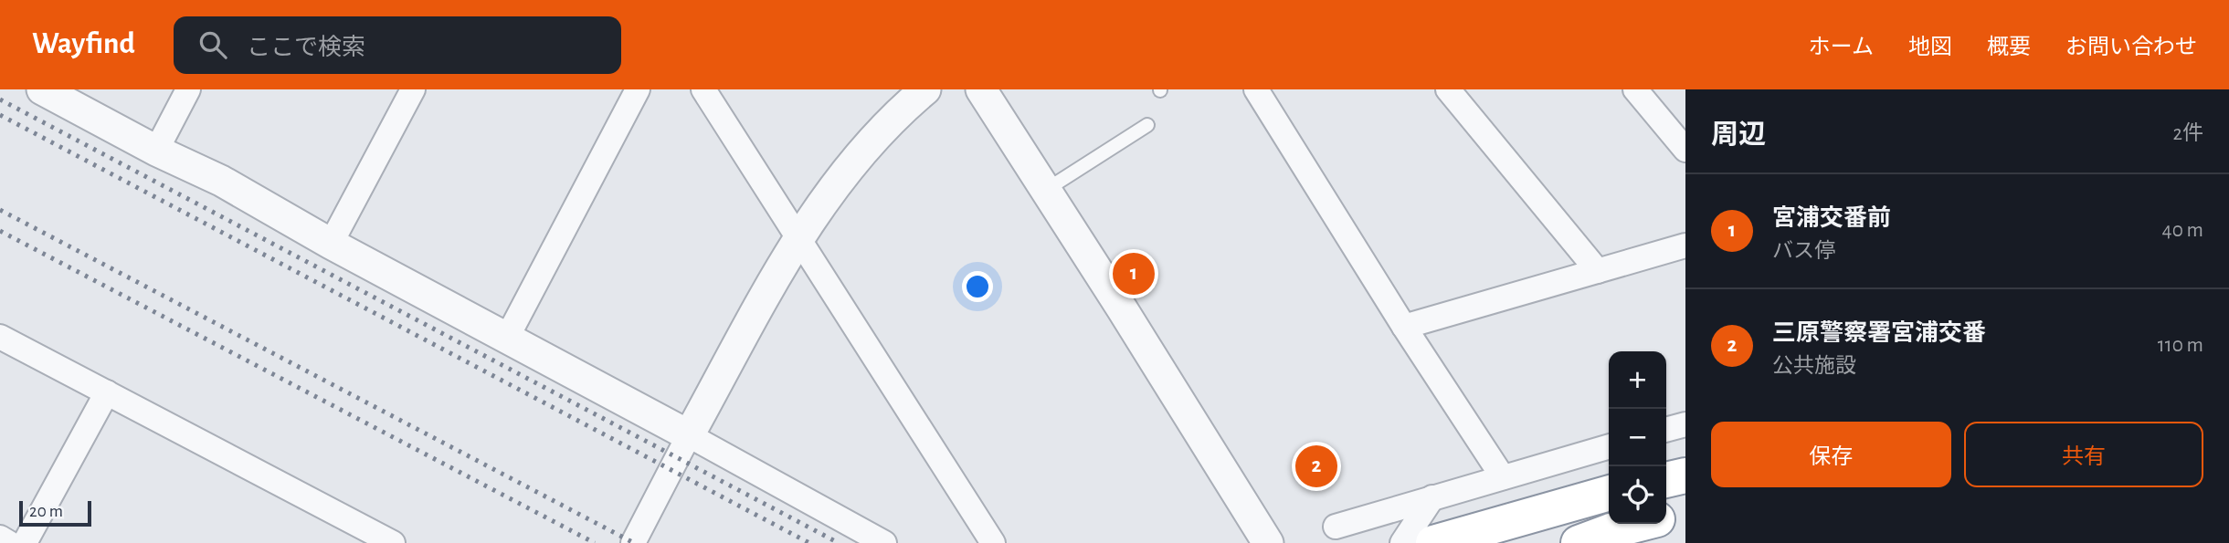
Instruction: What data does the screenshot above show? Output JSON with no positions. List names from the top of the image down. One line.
{"scale_bar":"20 m","page":{"header":"Wayfind","search":"ここで検索","nav":["ホーム","地図","概要","お問い合わせ"],"heading":["周辺","2件"],"list":[{"mark":"1","name":"宮浦交番前","note":"バス停","value":"40 m"},{"mark":"2","name":"三原警察署宮浦交番","note":"公共施設","value":"110 m"}],"pins":["1","2"],"map_buttons":["+","−"],"buttons":["保存","共有"],"scale":"20 m"}}
